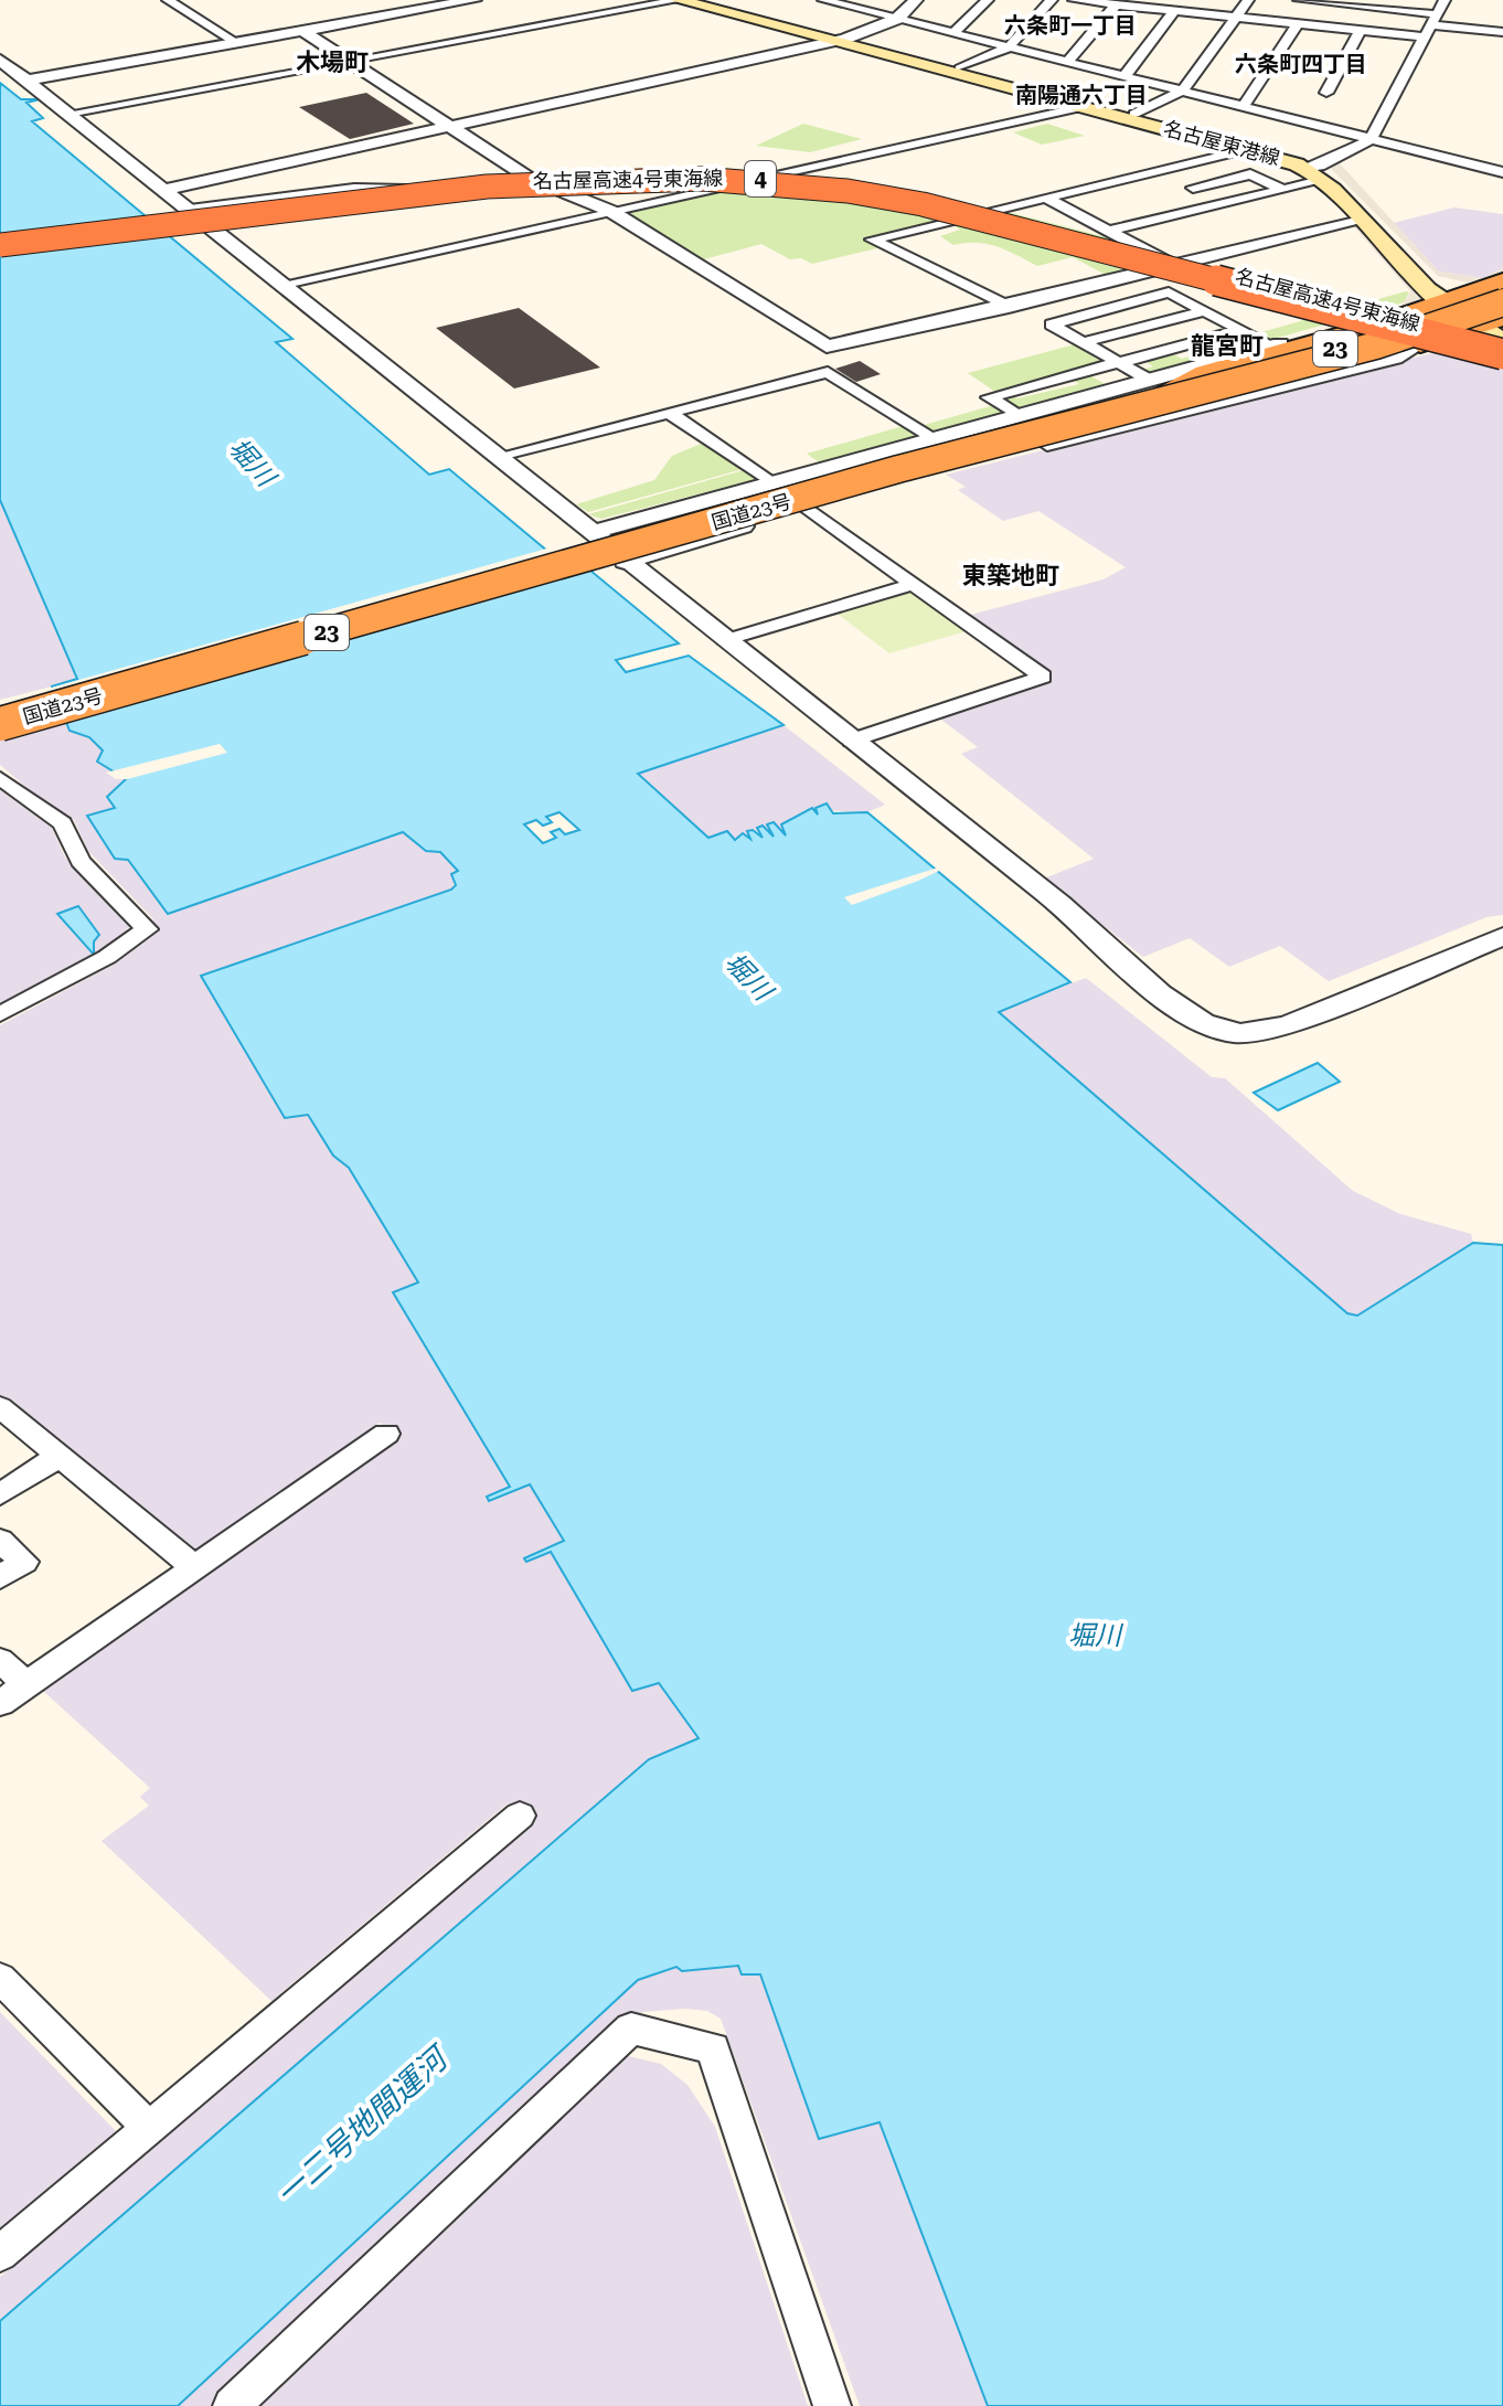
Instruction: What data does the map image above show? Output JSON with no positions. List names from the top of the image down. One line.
{"streets":{"highway":["4","名古屋高速4号東海線","23","国道23号"],"main road":["名古屋東港線"]},"crossings":[["名古屋東港線","国道23号"]],"districts":["六条町一丁目","木場町","六条町四丁目","南陽通六丁目","龍宮町","東築地町"],"water":["堀川","一二号地間運河"]}
